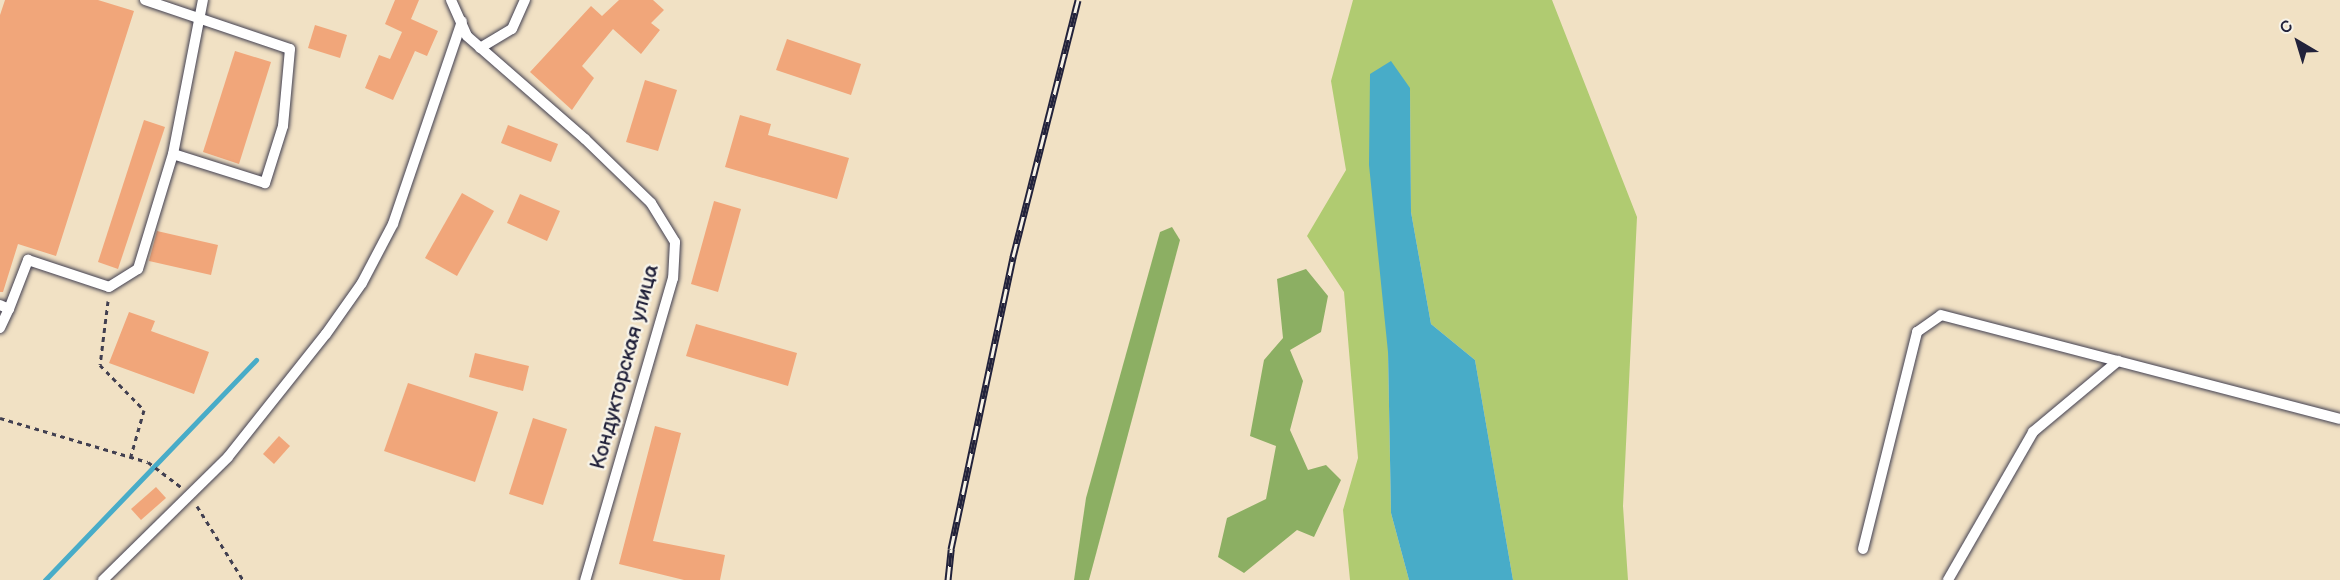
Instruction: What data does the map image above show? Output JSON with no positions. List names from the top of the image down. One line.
{"streets":{"lane":["Кондукторская улица"]},"north":"top left"}
